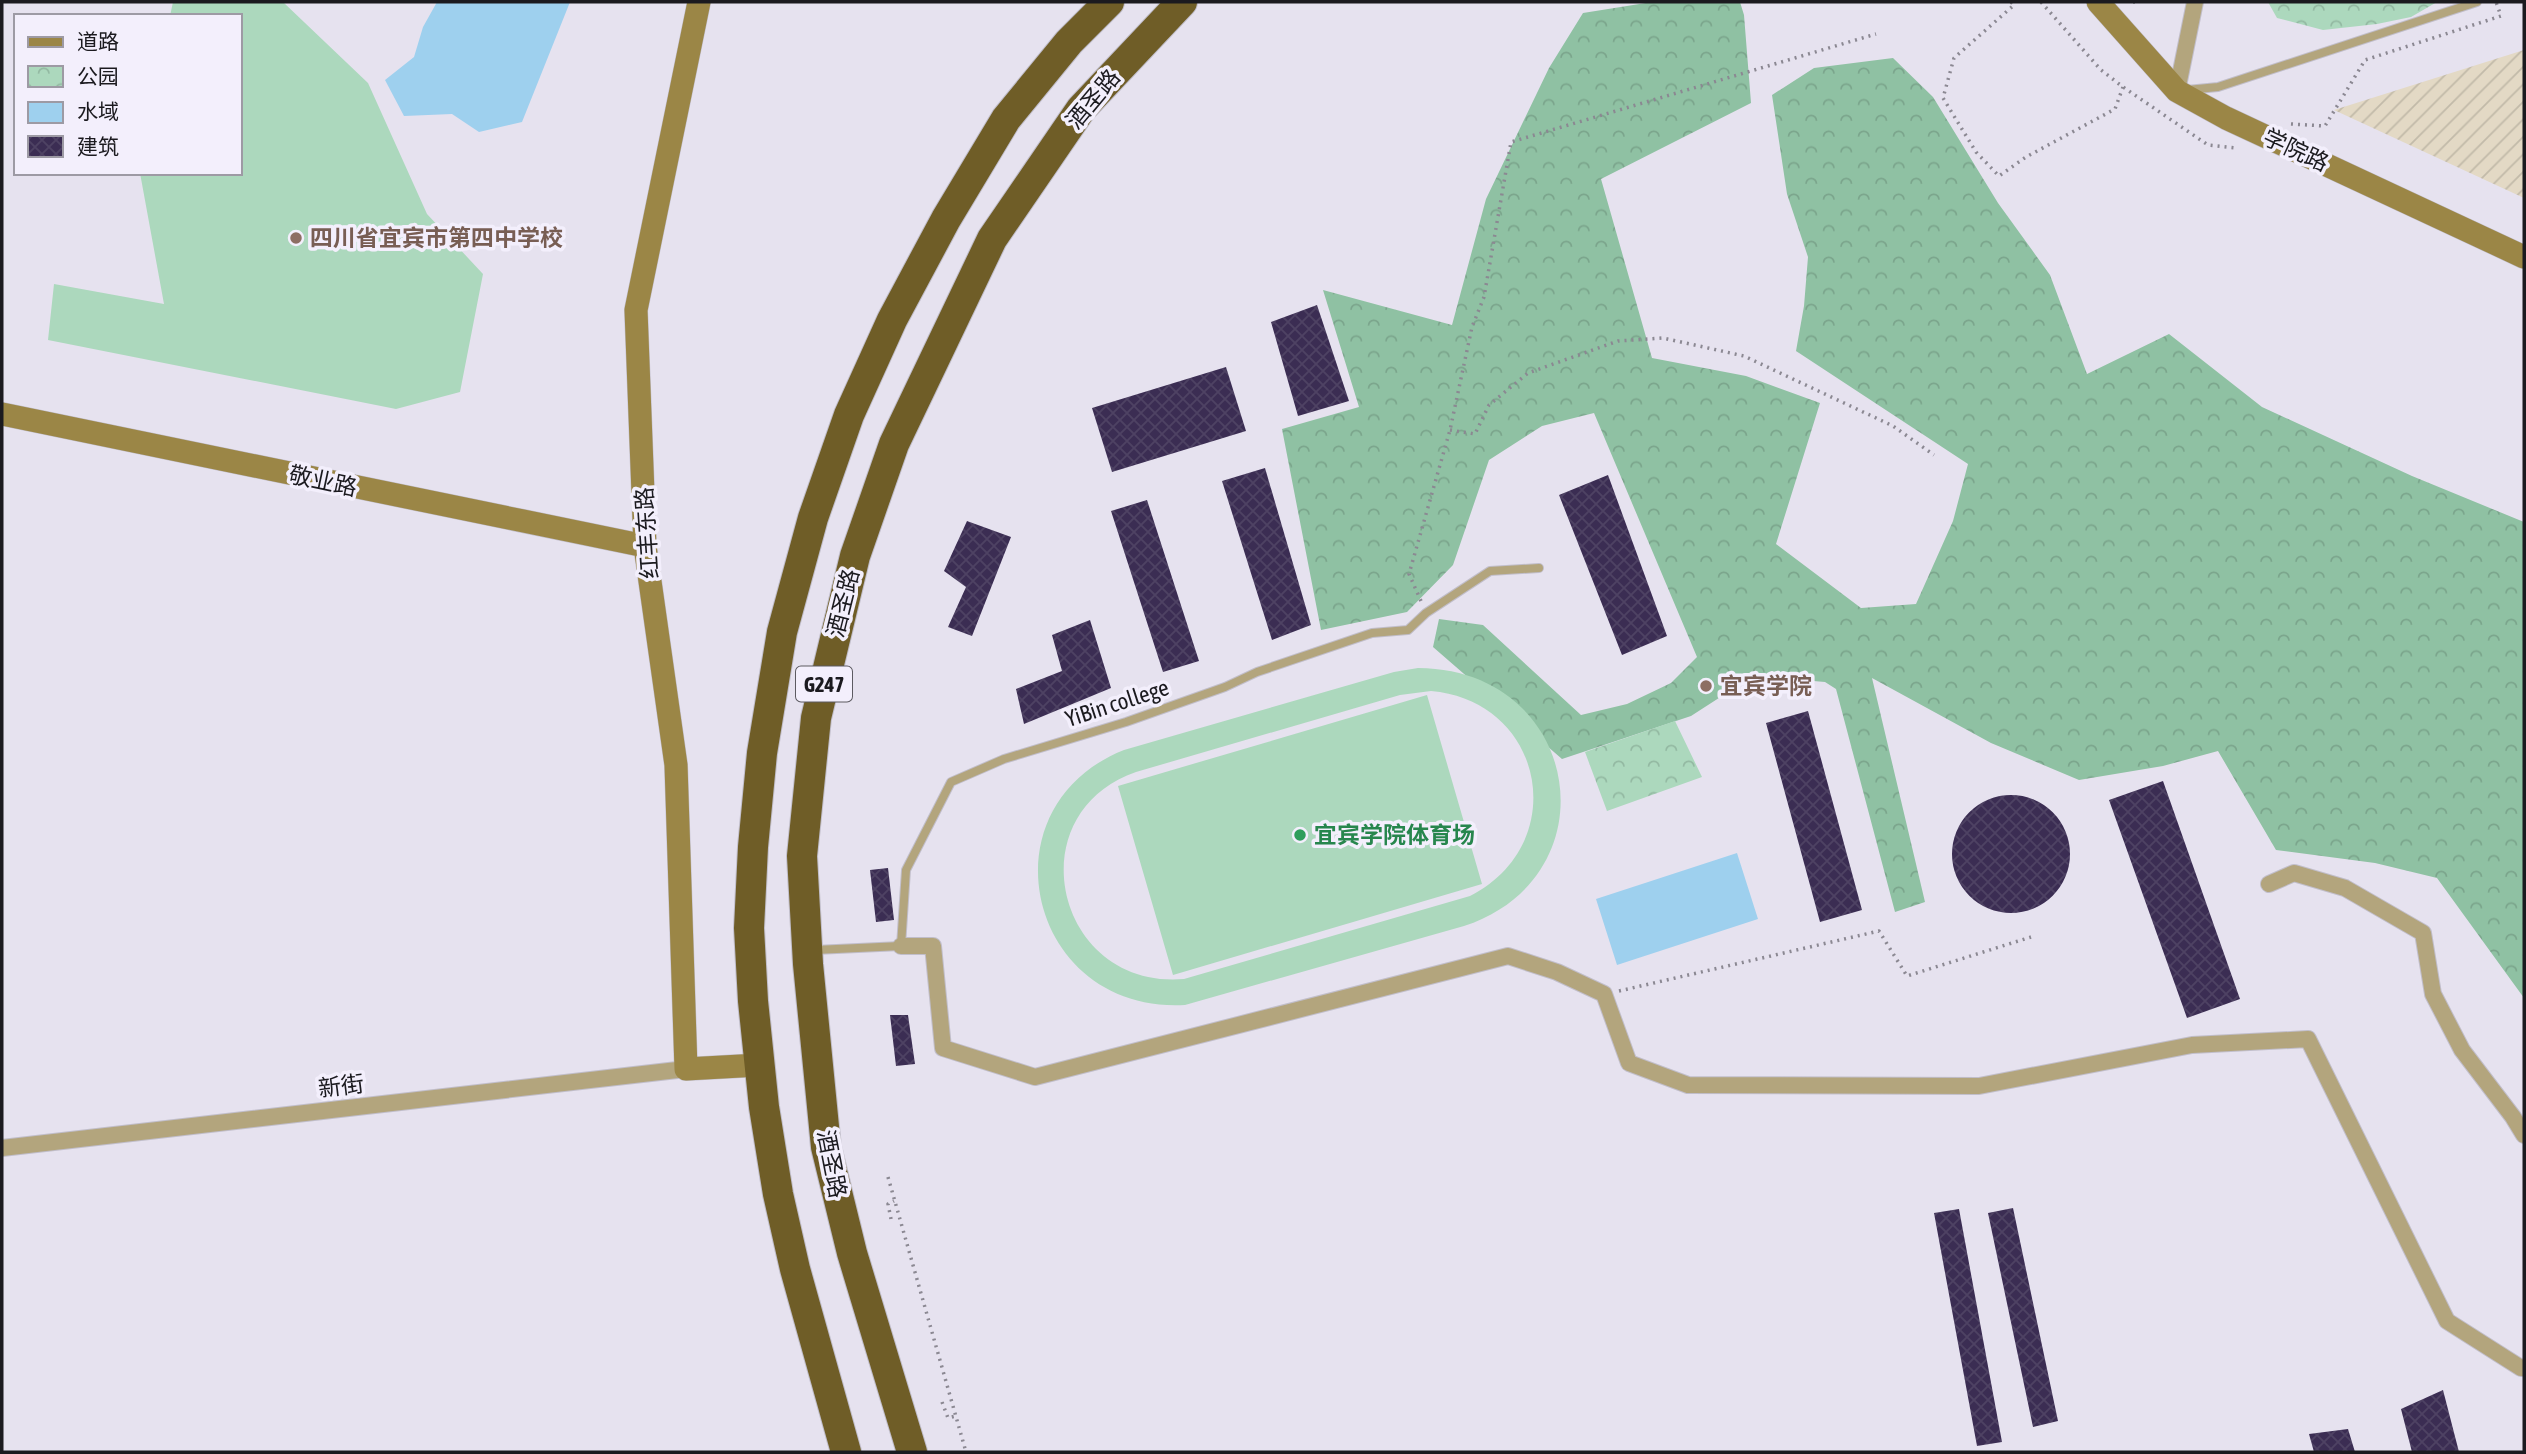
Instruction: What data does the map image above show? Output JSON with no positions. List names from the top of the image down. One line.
{"streets":{"highway":["酒圣路","G247"],"street":["学院路","敬业路","红丰东路","新街"],"lane":["YiBin college"]},"crossings":[["敬业路","红丰东路"],["红丰东路","新街"]],"places":["四川省宜宾市第四中学校","宜宾学院","宜宾学院体育场"],"legend":["道路","公园","水域","建筑"]}
